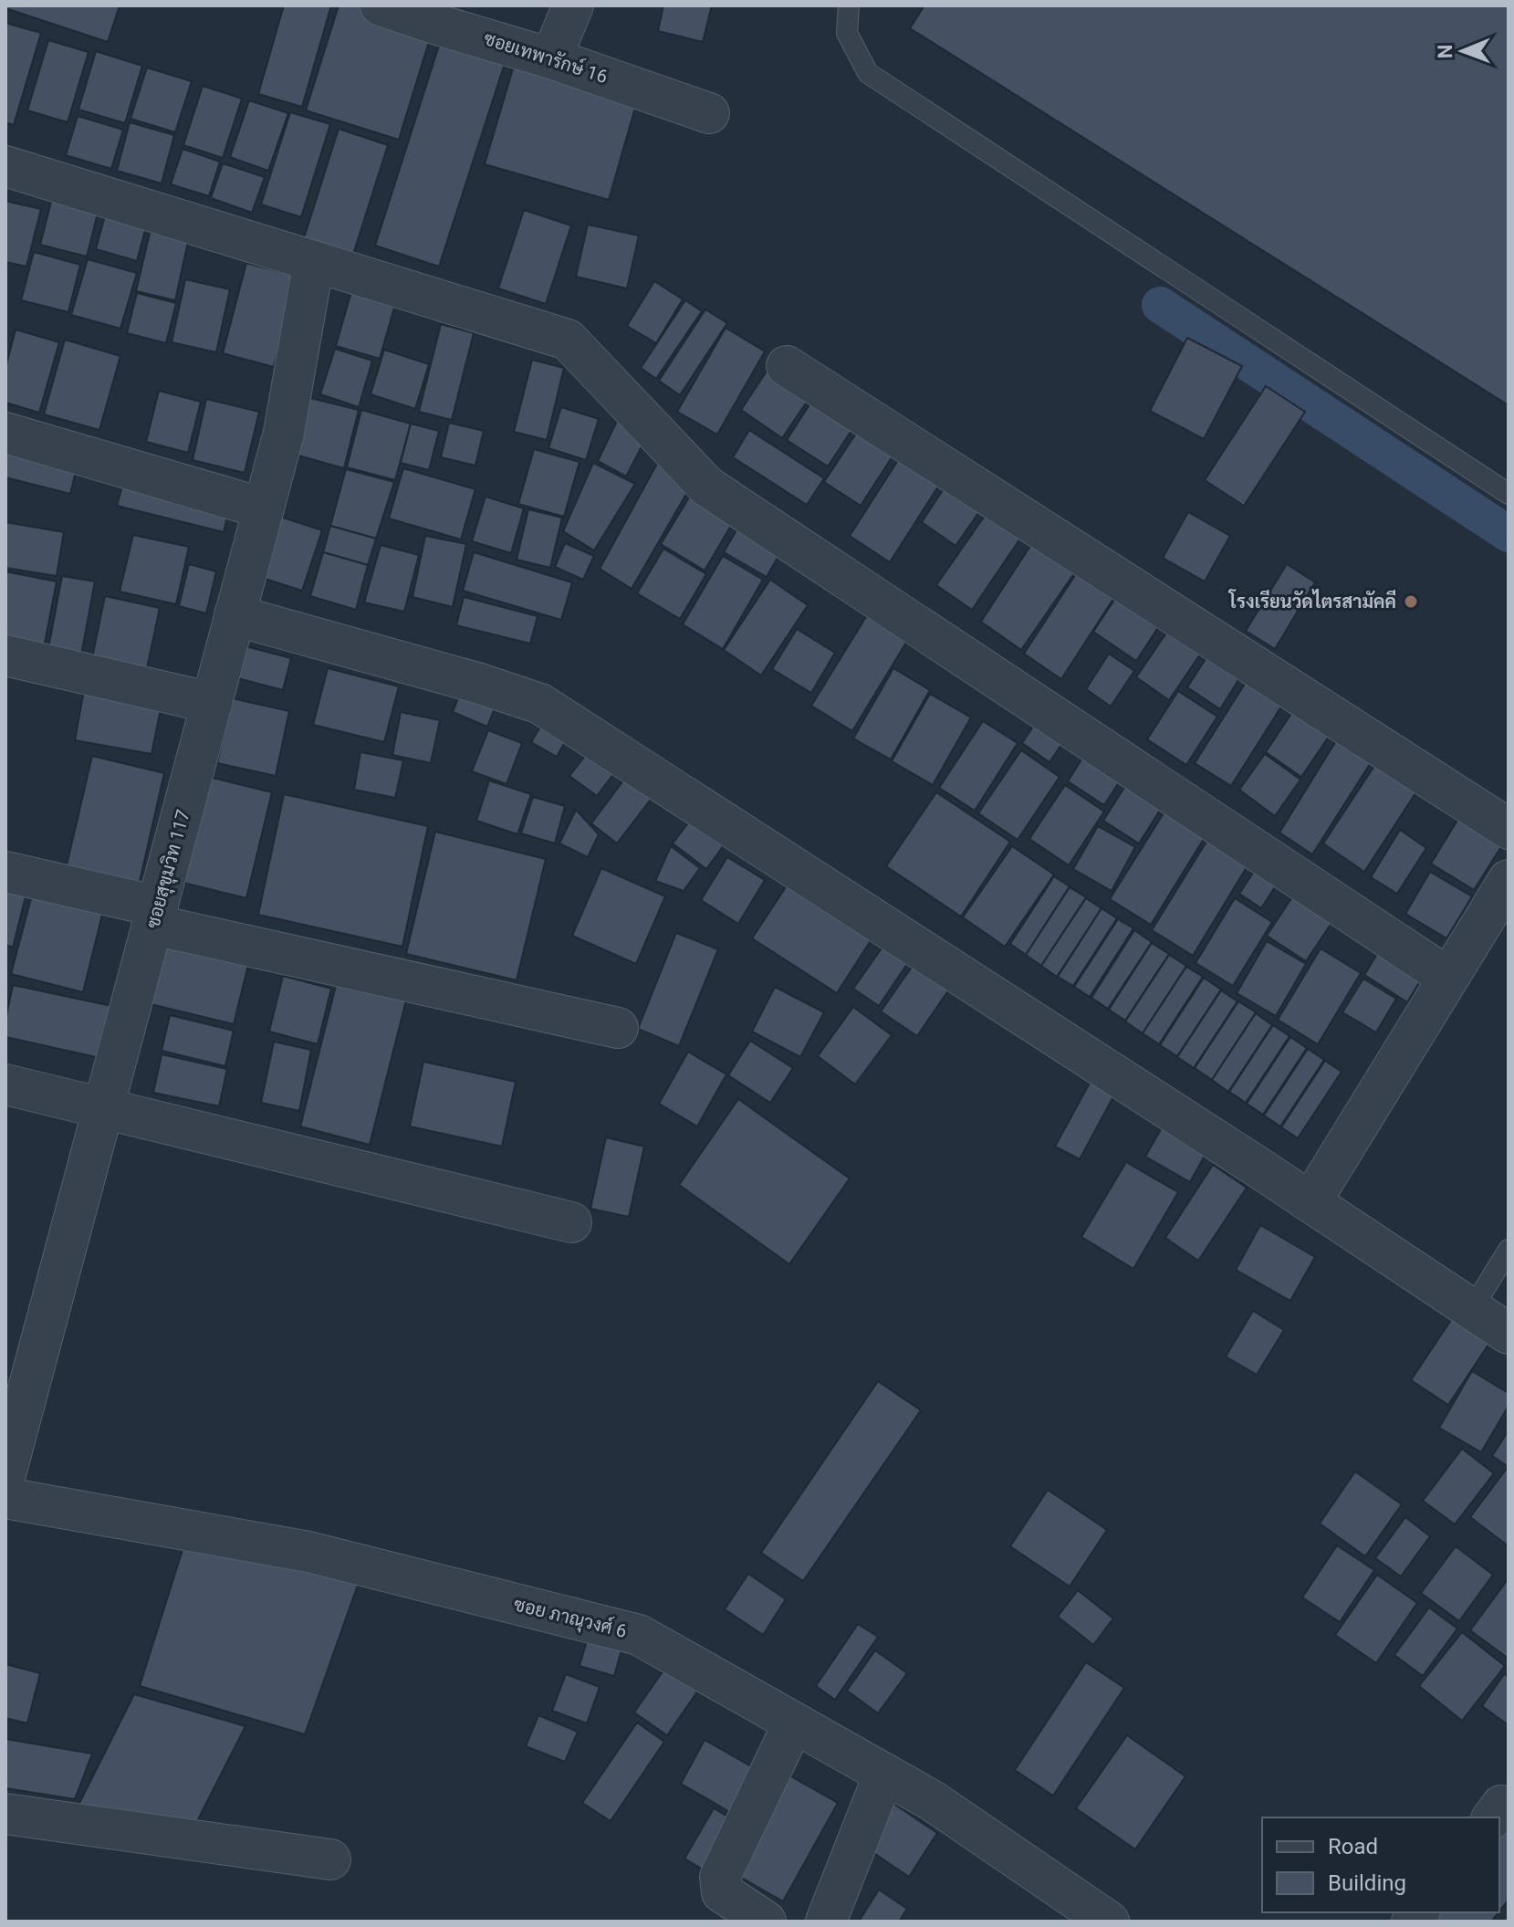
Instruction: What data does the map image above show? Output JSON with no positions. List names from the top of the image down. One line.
{"streets":{"street":["ซอยเทพารักษ์ 16","ซอยสุขุมวิท 117","ซอย ภาณุวงศ์ 6"]},"crossings":[["ซอยสุขุมวิท 117","ซอย ภาณุวงศ์ 6"]],"places":["โรงเรียนวัดไตรสามัคคี"],"legend":["Road","Building"],"north":"left"}
